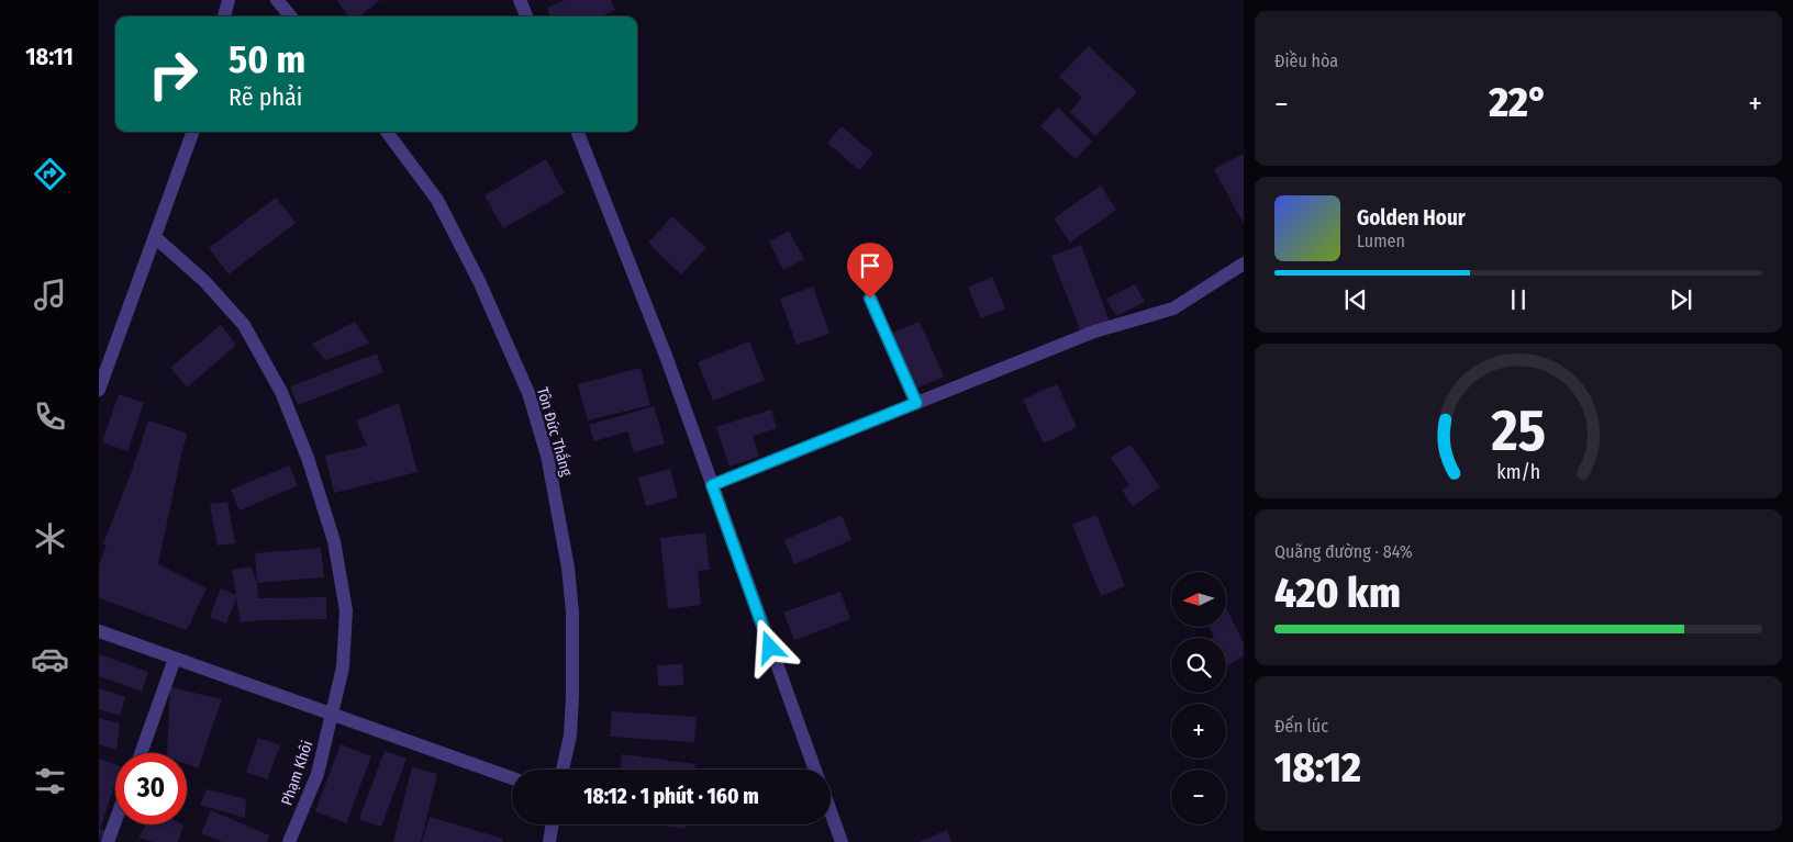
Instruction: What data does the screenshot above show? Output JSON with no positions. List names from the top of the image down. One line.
{"streets":{"street":["Tôn Đức Thắng","Phạm Khôi"]},"north":"left","page":{"tabs":"18:11","tile":["Điều hòa",["Quãng đường · 84%","420 km"],["Đến lúc","18:12"]],"turn":["50 m","Rẽ phải"],"heat":["−","22°","+"],"song":["Golden Hour","Lumen"],"map_buttons":["+","−"],"limit":"30","trip":"18:12 · 1 phút · 160 m","gauge":["25","km/h"]}}
